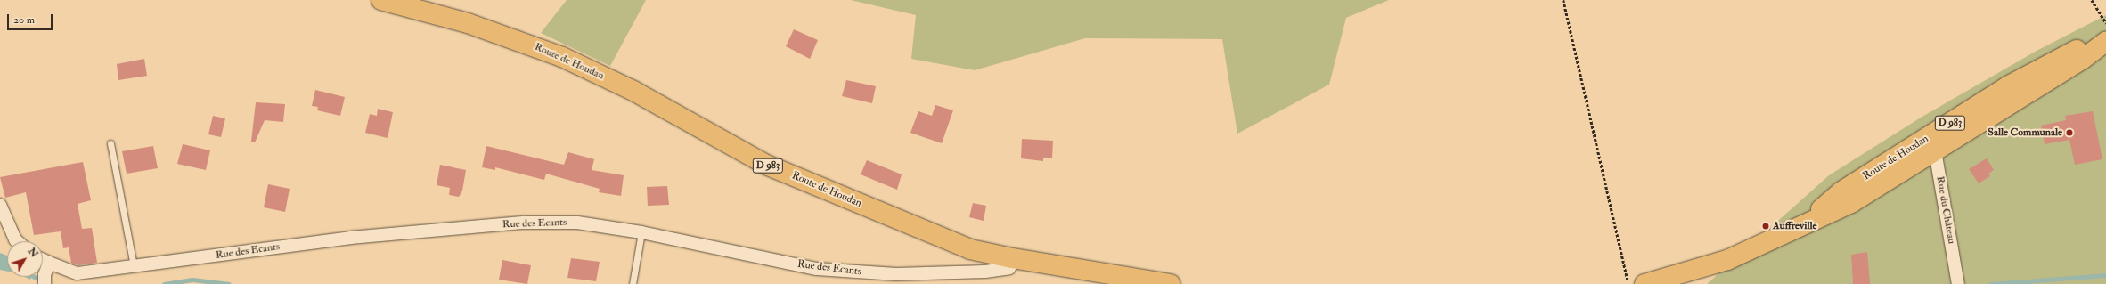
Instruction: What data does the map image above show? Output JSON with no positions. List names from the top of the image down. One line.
{"streets":{"main road":["Route de Houdan","D 983"],"street":["Rue du Château","Rue des Ecants"]},"crossings":[["Route de Houdan","Rue du Château"],["Route de Houdan","Rue des Ecants"]],"places":["Salle Communale","Auffreville"],"scale_bar":"20 m","north":"top right"}
